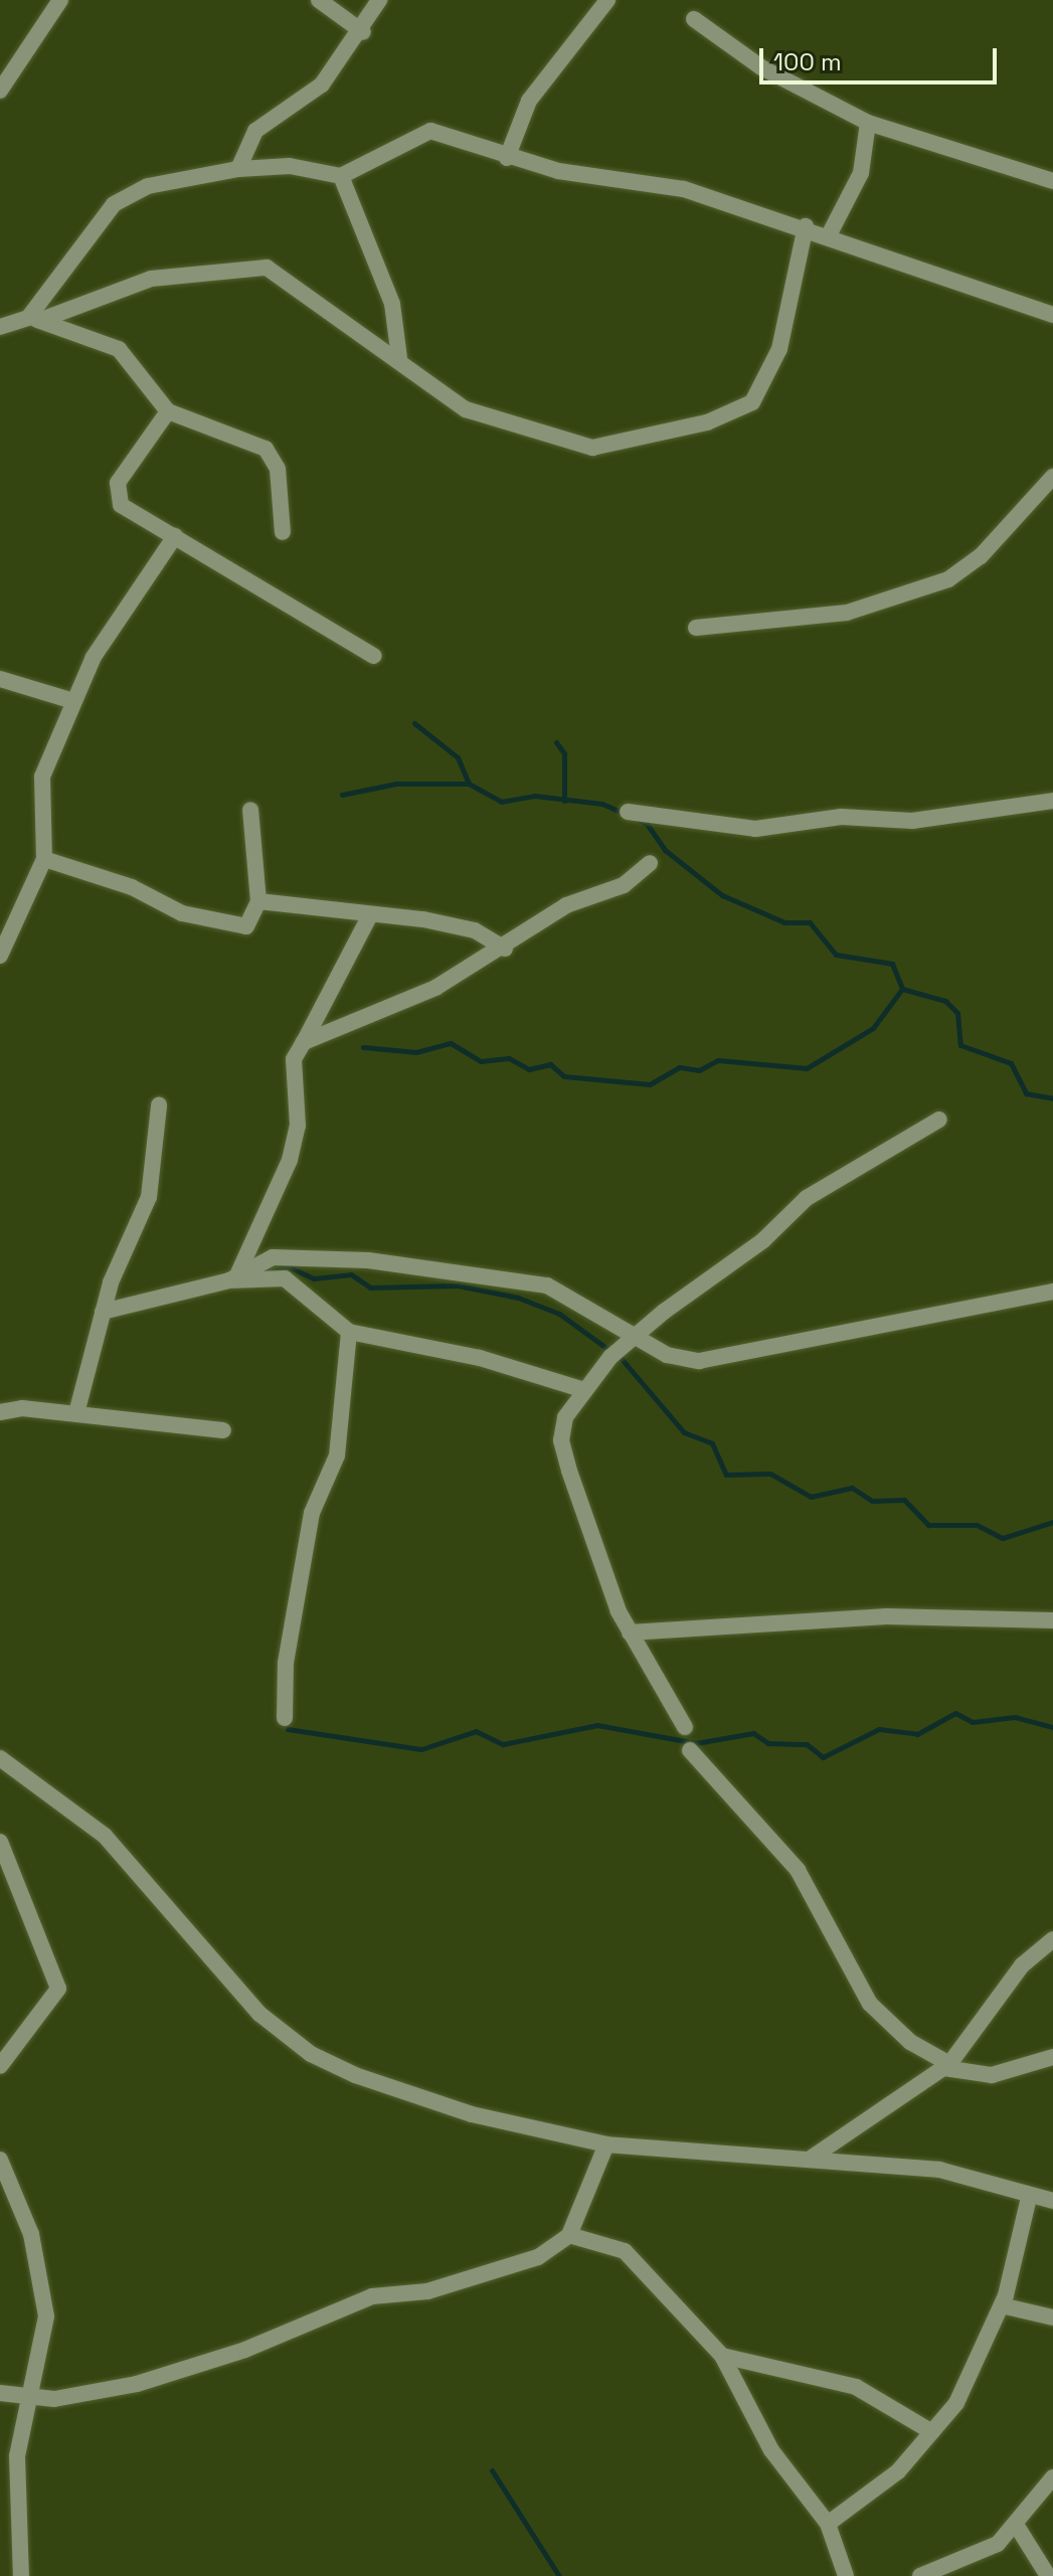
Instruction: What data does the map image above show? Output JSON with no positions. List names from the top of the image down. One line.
{"scale_bar":"100 m"}
